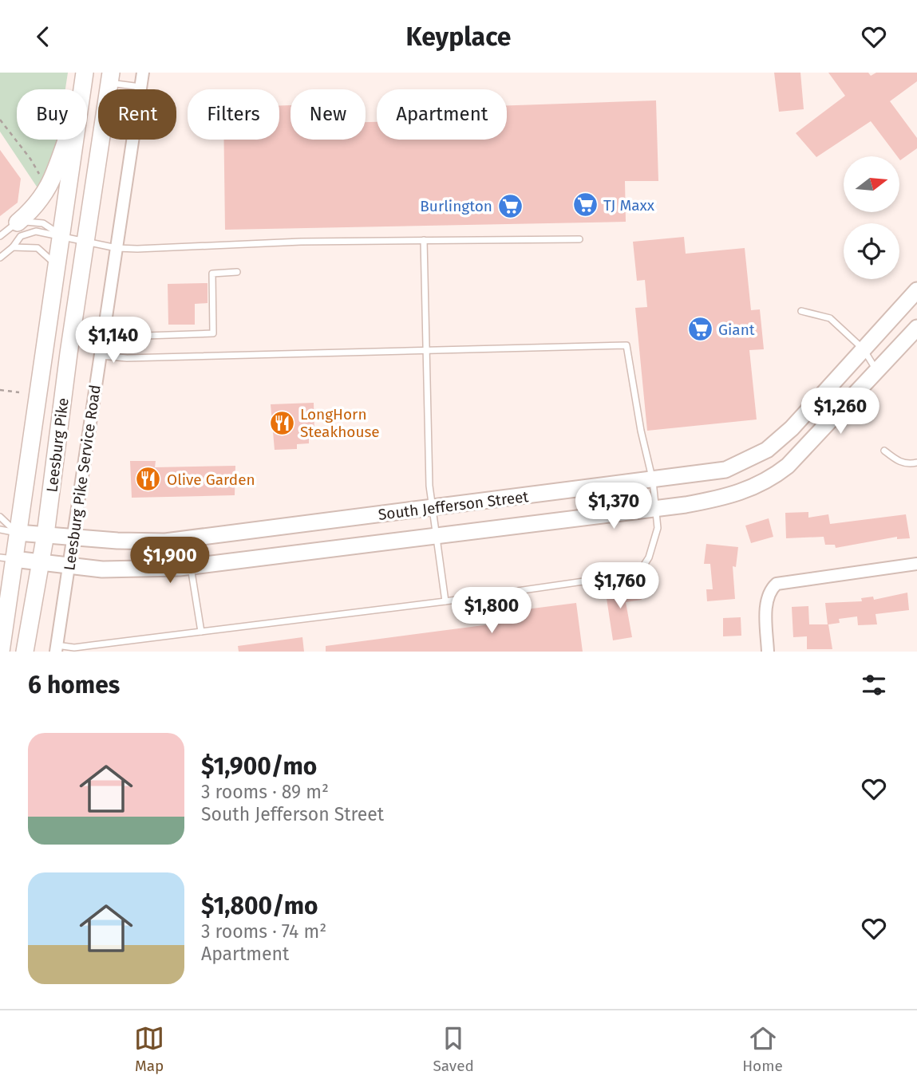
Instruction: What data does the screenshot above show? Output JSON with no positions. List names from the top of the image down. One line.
{"streets":{"main road":["Leesburg Pike"],"street":["Leesburg Pike Service Road","South Jefferson Street"]},"crossings":[["Leesburg Pike","South Jefferson Street"],["Leesburg Pike Service Road","South Jefferson Street"]],"places":{"supermarket":["TJ Maxx","Burlington","Giant"],"restaurant":["LongHorn Steakhouse","Olive Garden"]},"north":"right","page":{"header":"Keyplace","chip":["Buy","Rent","Filters","New","Apartment"],"price":["$1,140","$1,260","$1,370","$1,900","$1,760","$1,800"],"heading":"6 homes","list":[{"name":"$1,900/mo","note":"3 rooms · 89 m² · South Jefferson Street"},{"name":"$1,800/mo","note":"3 rooms · 74 m² · Apartment"}],"tabs":["Map","Saved","Home"]}}
